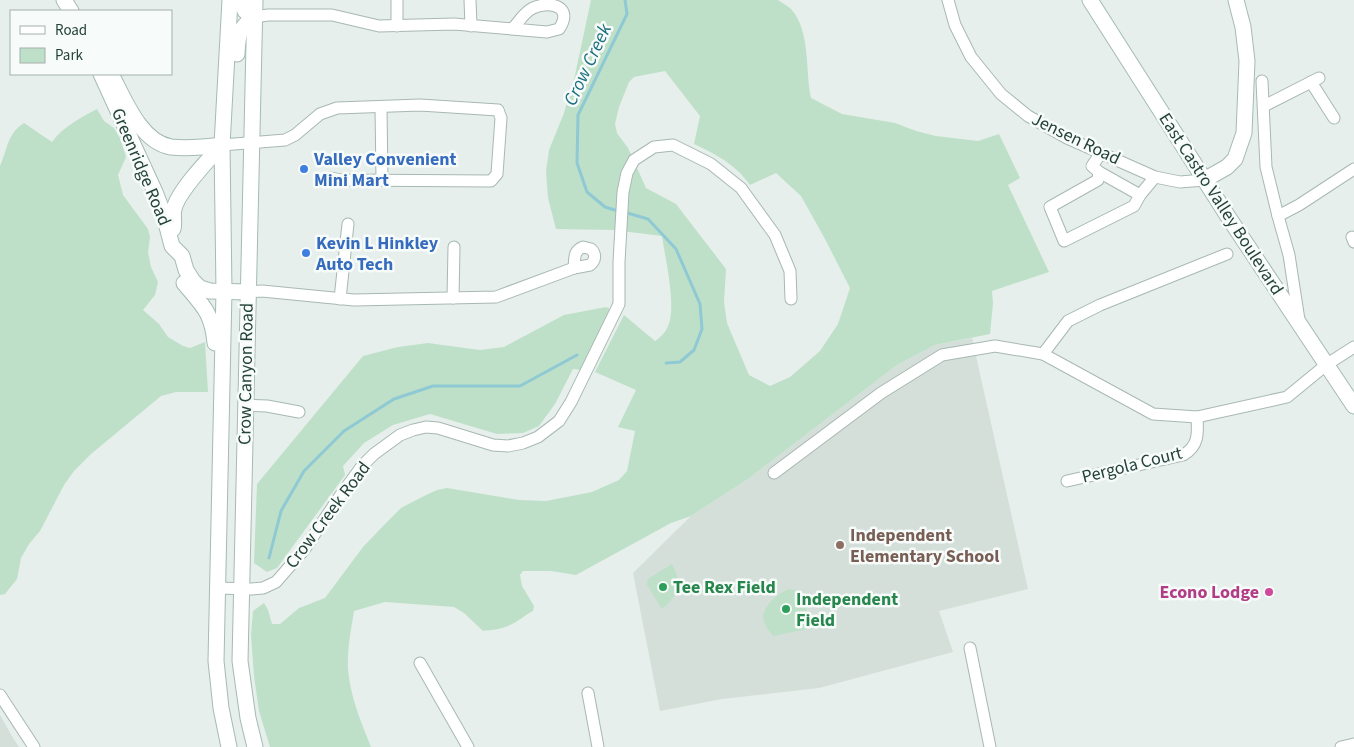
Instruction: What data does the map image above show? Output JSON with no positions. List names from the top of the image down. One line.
{"streets":{"main road":["Greenridge Road","East Castro Valley Boulevard","Crow Canyon Road"],"street":["Jensen Road","Pergola Court","Crow Creek Road"]},"crossings":[["Jensen Road","East Castro Valley Boulevard"],["Greenridge Road","Crow Canyon Road"],["Crow Canyon Road","Crow Creek Road"]],"water":["Crow Creek"],"places":["Valley Convenient Mini Mart","Kevin L Hinkley Auto Tech","Independent Elementary School","Tee Rex Field","Econo Lodge","Independent Field"],"legend":["Road","Park"]}
